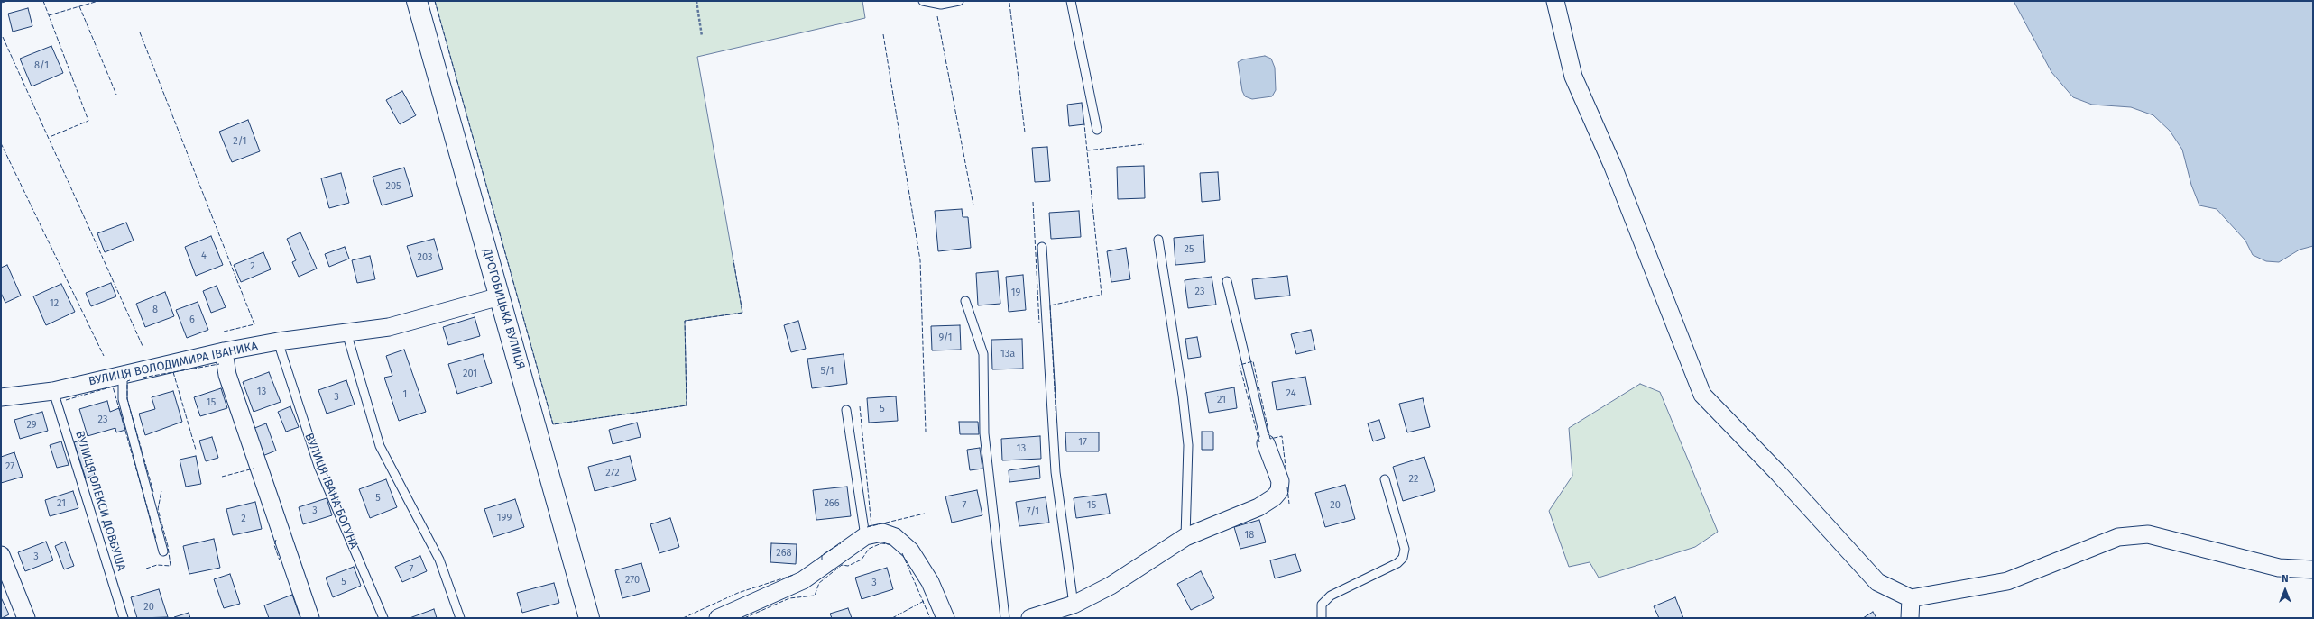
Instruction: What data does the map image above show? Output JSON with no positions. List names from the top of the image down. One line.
{"streets":{"street":["ДРОГОБИЦЬКА ВУЛИЦЯ","ВУЛИЦЯ ВОЛОДИМИРА ІВАНИКА"],"lane":["ВУЛИЦЯ ІВАНА БОГУНА","ВУЛИЦЯ ОЛЕКСИ ДОВБУША"]},"crossings":[["ДРОГОБИЦЬКА ВУЛИЦЯ","ВУЛИЦЯ ВОЛОДИМИРА ІВАНИКА"],["ВУЛИЦЯ ВОЛОДИМИРА ІВАНИКА","ВУЛИЦЯ ІВАНА БОГУНА"],["ВУЛИЦЯ ВОЛОДИМИРА ІВАНИКА","ВУЛИЦЯ ОЛЕКСИ ДОВБУША"]],"house_numbers":["8/1","2/1","205","25","4","203","2","23","19","12","8","6","9/1","13а","5/1","201","13","24","1","3","21","15","5","23","29","17","13","27","272","22","5","21","266","7","15","20","3","7/1","199","2","18","268","3","7","270","5","3","20"],"north":"top"}
